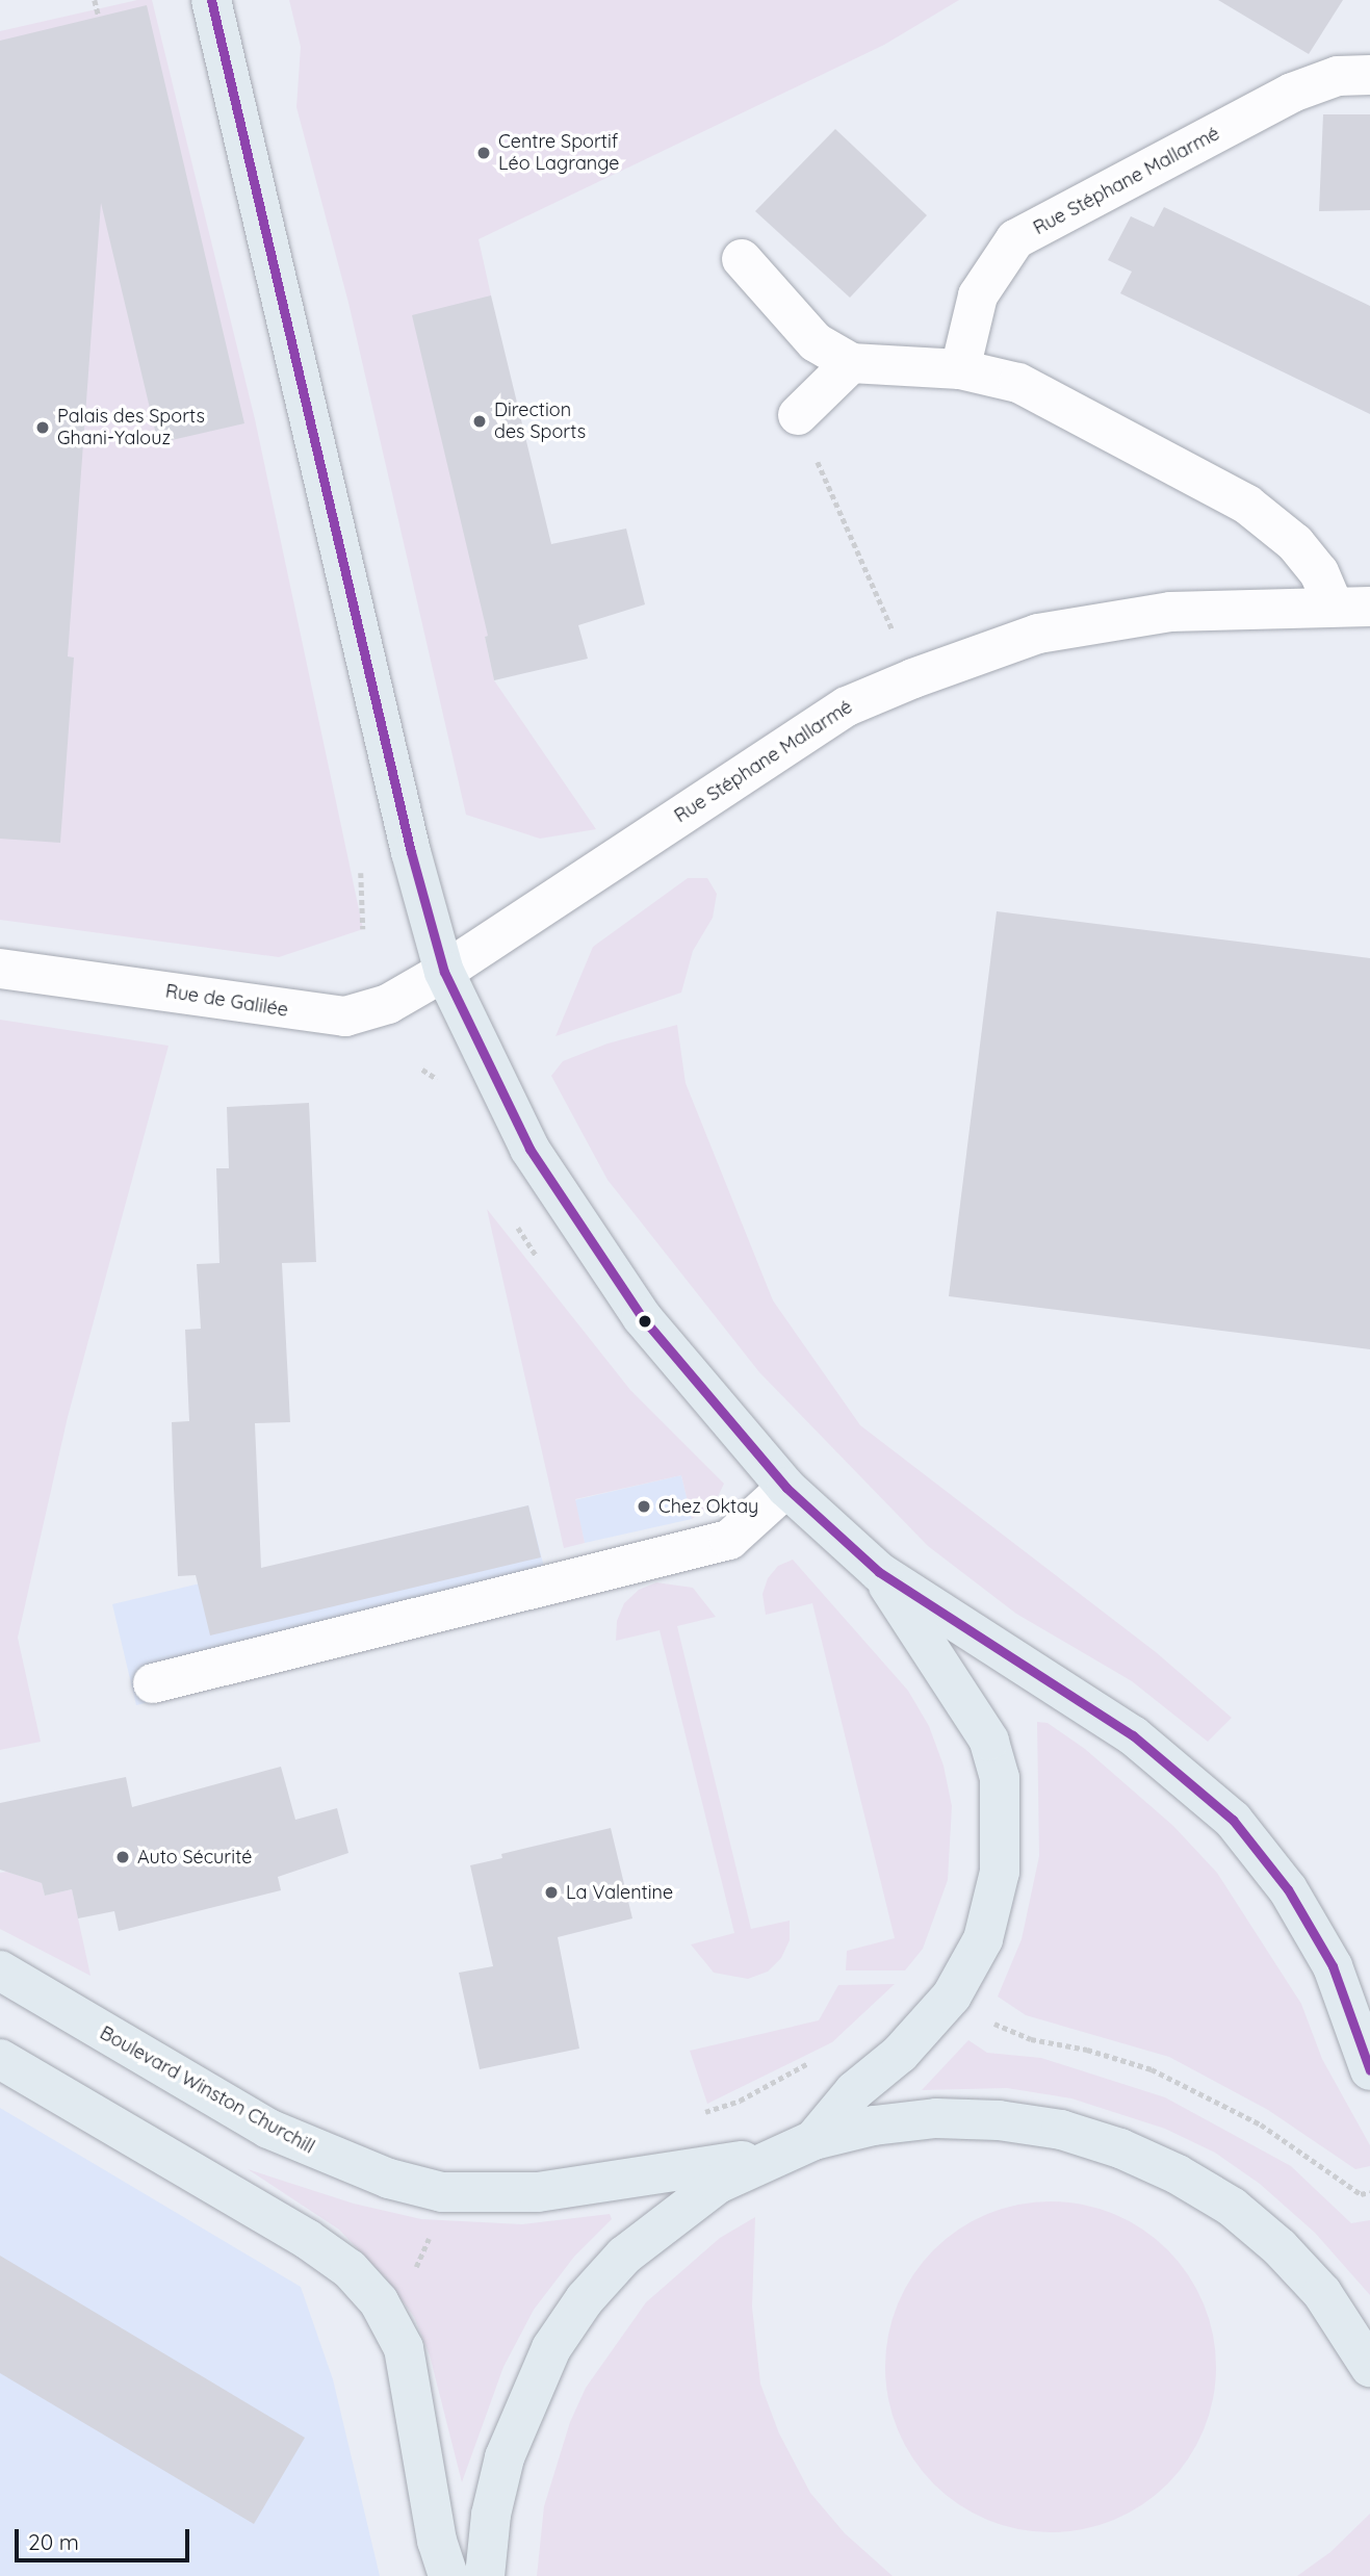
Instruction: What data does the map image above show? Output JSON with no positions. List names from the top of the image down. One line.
{"streets":{"main road":["Boulevard Winston Churchill"],"street":["Rue Stéphane Mallarmé","Rue de Galilée"]},"crossings":[["Rue Stéphane Mallarmé","Rue de Galilée"]],"places":["Centre Sportif Léo Lagrange","Direction des Sports","Palais des Sports Ghani-Yalouz","Chez Oktay","Auto Sécurité","La Valentine"],"scale_bar":"20 m"}
